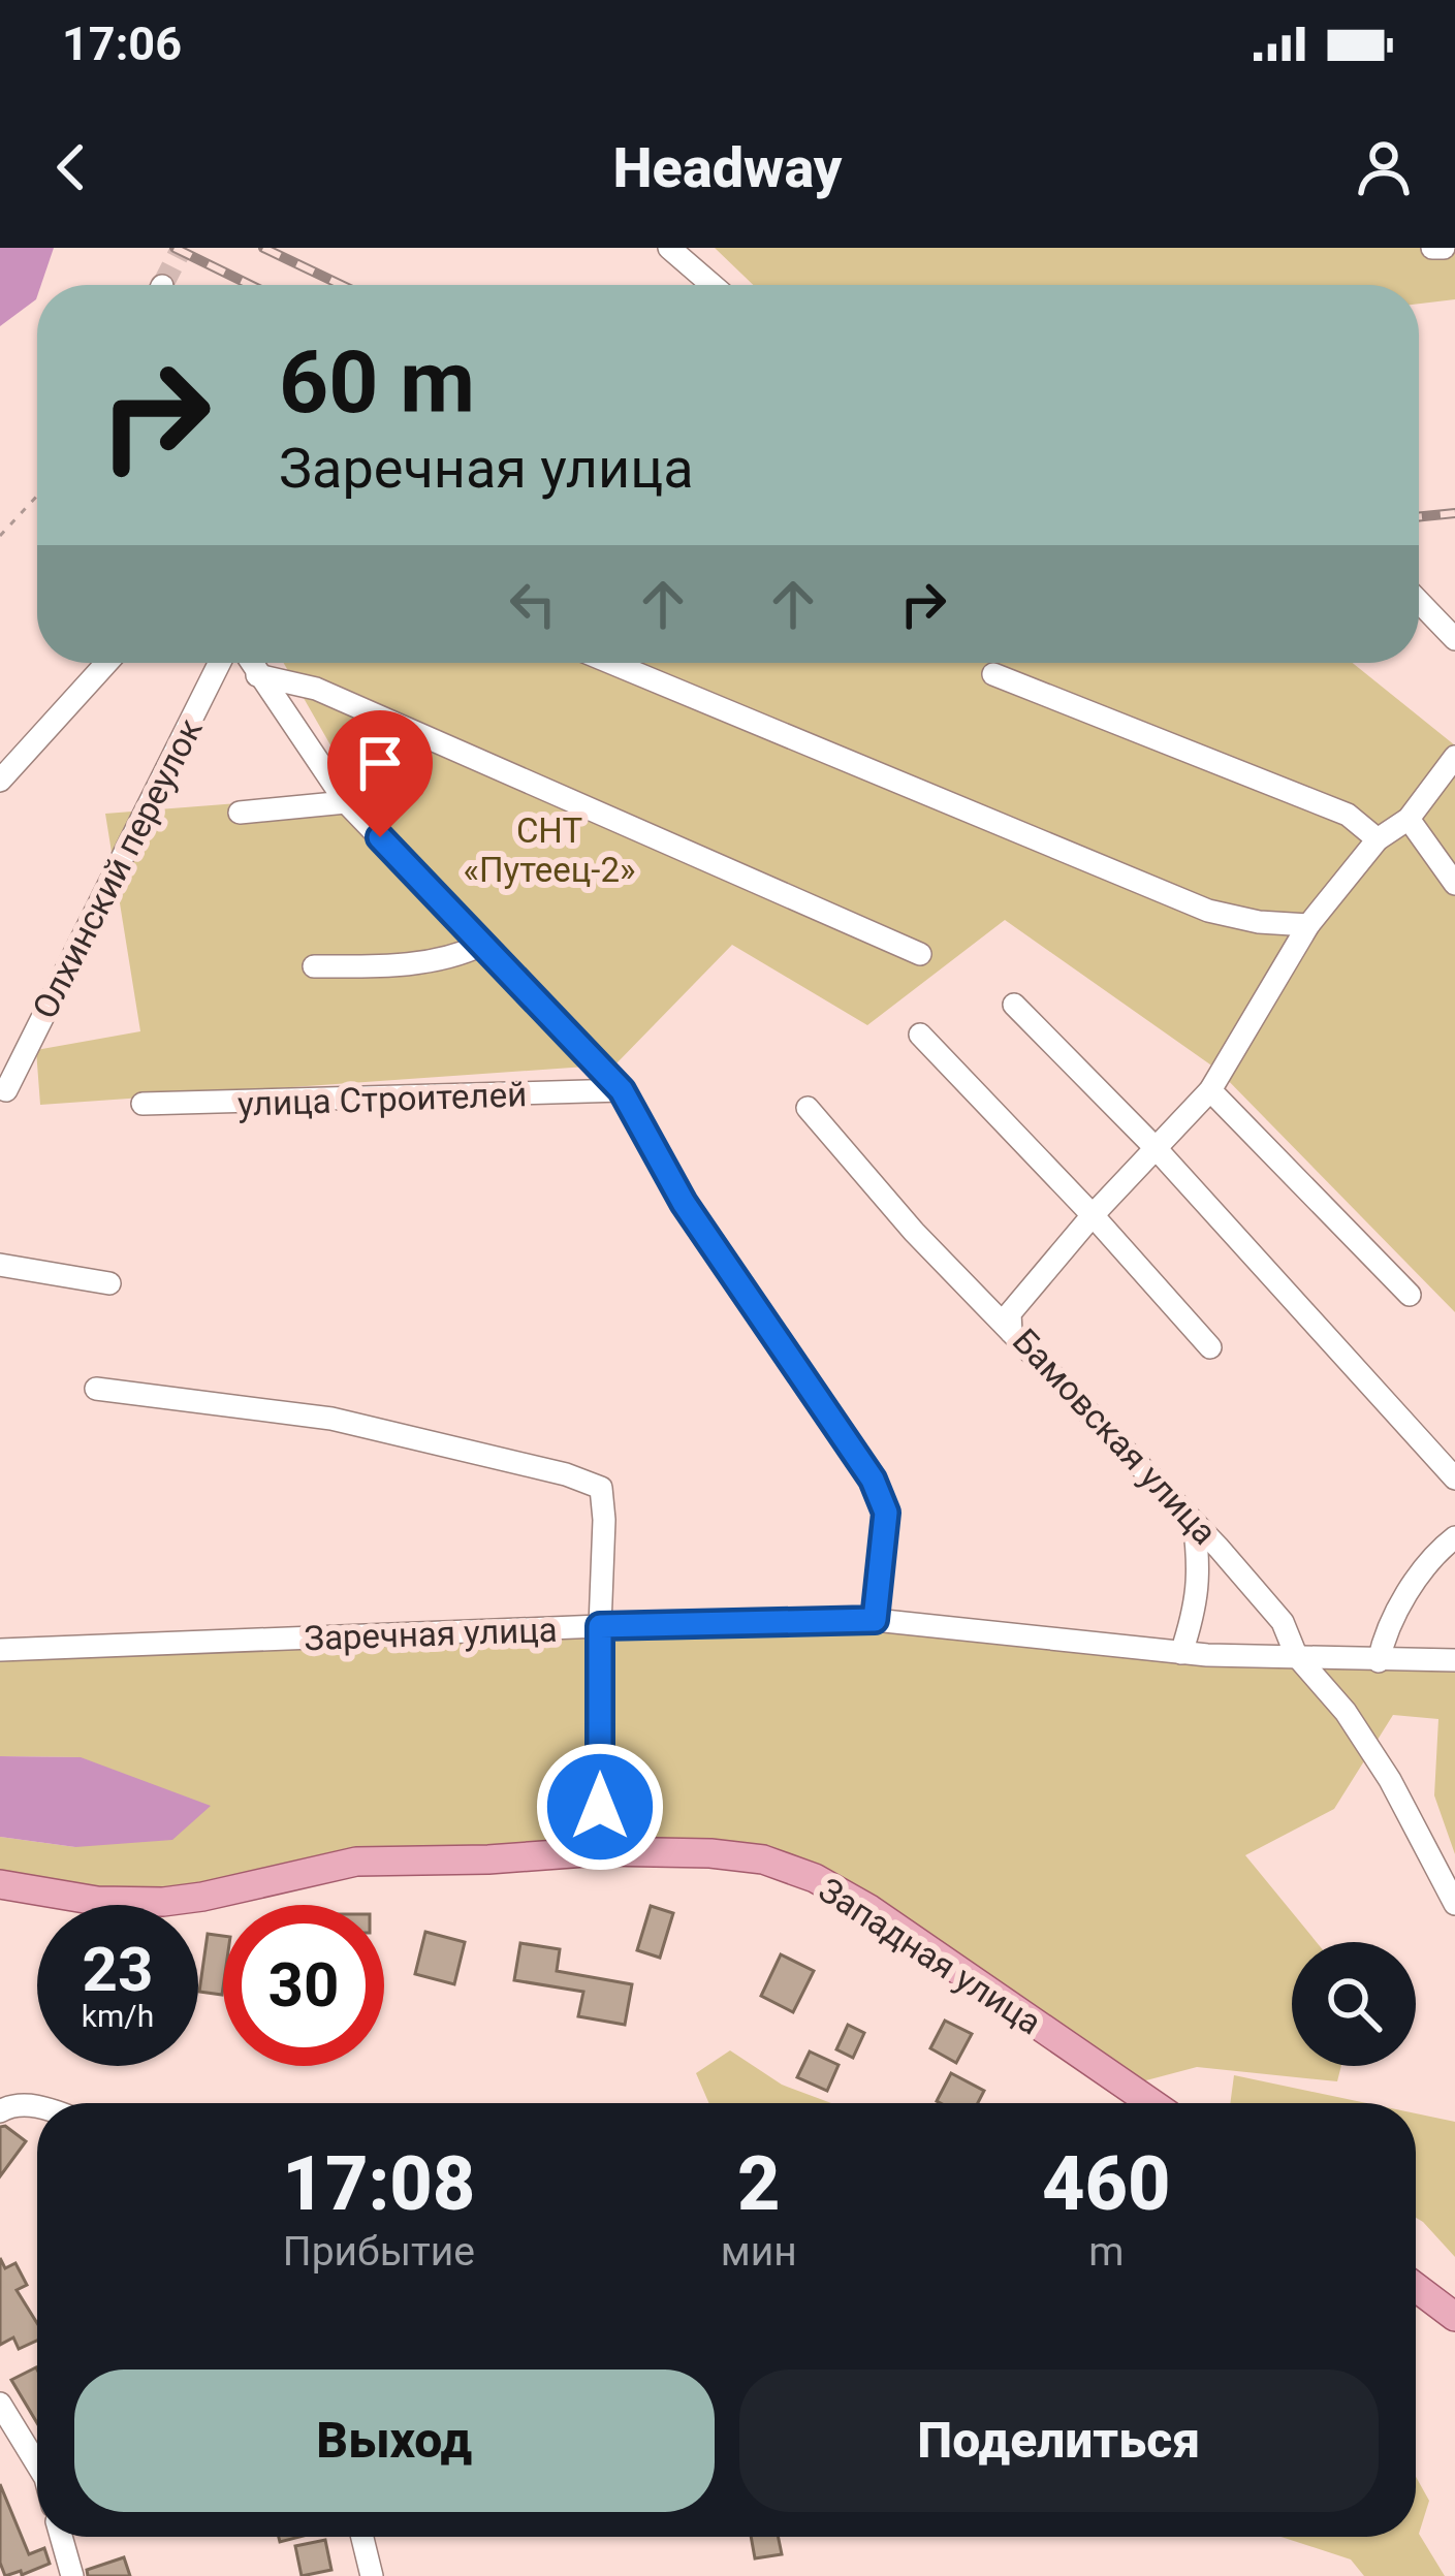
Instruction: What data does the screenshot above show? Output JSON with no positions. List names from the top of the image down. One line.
{"streets":{"main road":["Западная улица"],"street":["Олхинский переулок","улица Строителей","Бамовская улица","Заречная улица"]},"crossings":[["Бамовская улица","Заречная улица"]],"parks":["СНТ «Путеец-2»"],"page":{"status":"17:06","header":"Headway","turn":["60 m","Заречная улица"],"speed":"23 km/h","limit":"30","eta":["17:08","Прибытие","2","мин","460","m"],"buttons":["Выход","Поделиться"]}}
